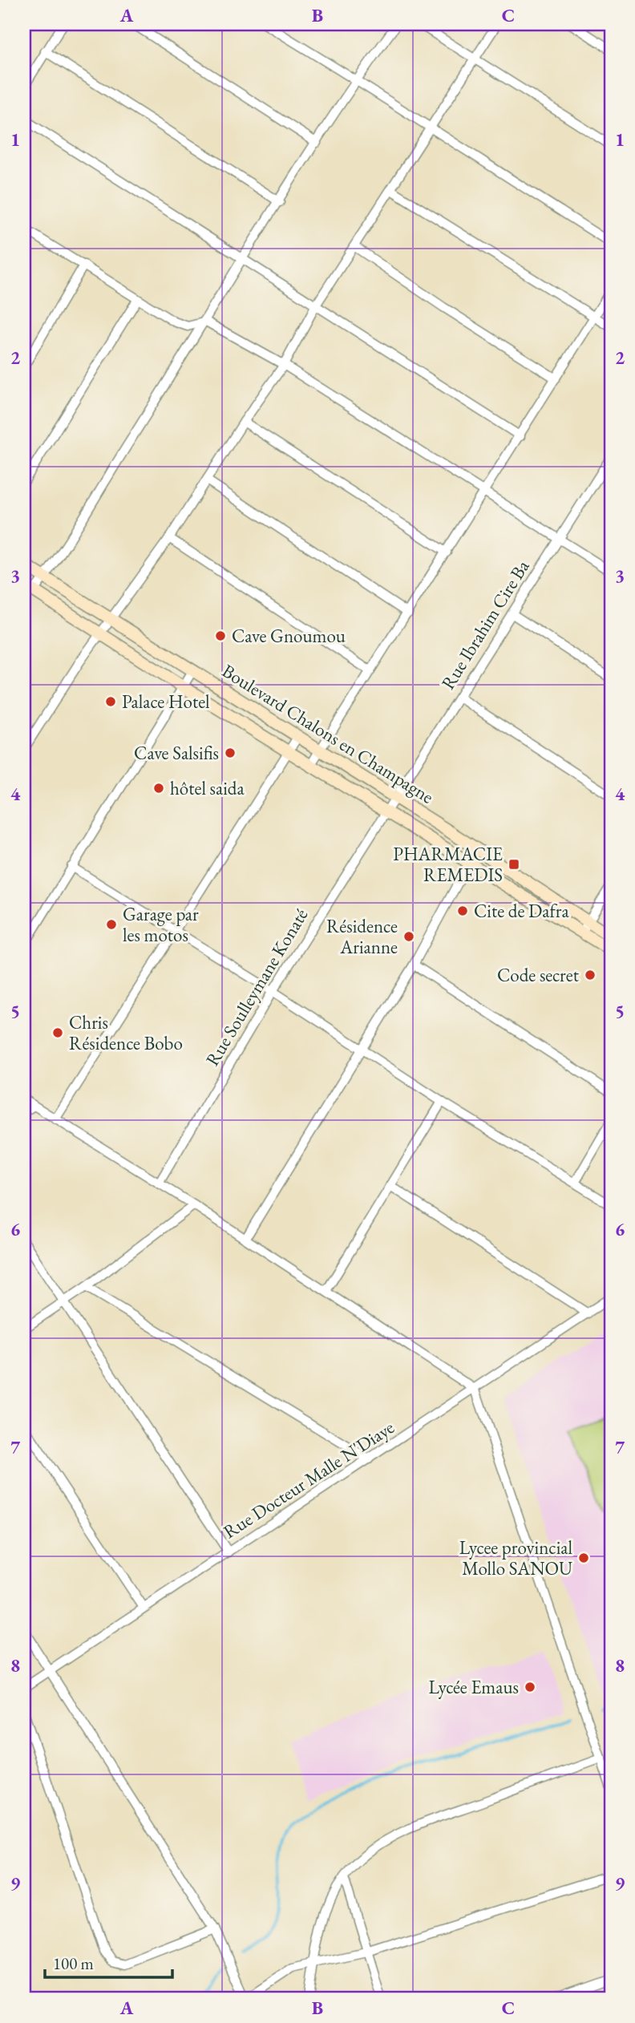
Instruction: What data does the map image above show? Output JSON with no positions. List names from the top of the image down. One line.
{"streets":{"main road":["Boulevard Chalons en Champagne"],"street":["Rue Ibrahim Cire Ba","Rue Soulleymane Konaté","Rue Docteur Malle N'Diaye"]},"crossings":[["Rue Ibrahim Cire Ba","Boulevard Chalons en Champagne"],["Rue Ibrahim Cire Ba","Rue Soulleymane Konaté"],["Boulevard Chalons en Champagne","Rue Soulleymane Konaté"]],"places":{"other":["Cave Gnoumou","Palace Hotel","Cave Salsifis","hôtel saida","Cite de Dafra","Garage par les motos","Résidence Arianne","Code secret","Chris Résidence Bobo","Lycee provincial Mollo SANOU","Lycée Emaus"],"transit":["PHARMACIE REMEDIS"]},"scale_bar":"100 m","grid":{"columns":["A","B","C"],"rows":["1","2","3","4","5","6","7","8","9"]}}
